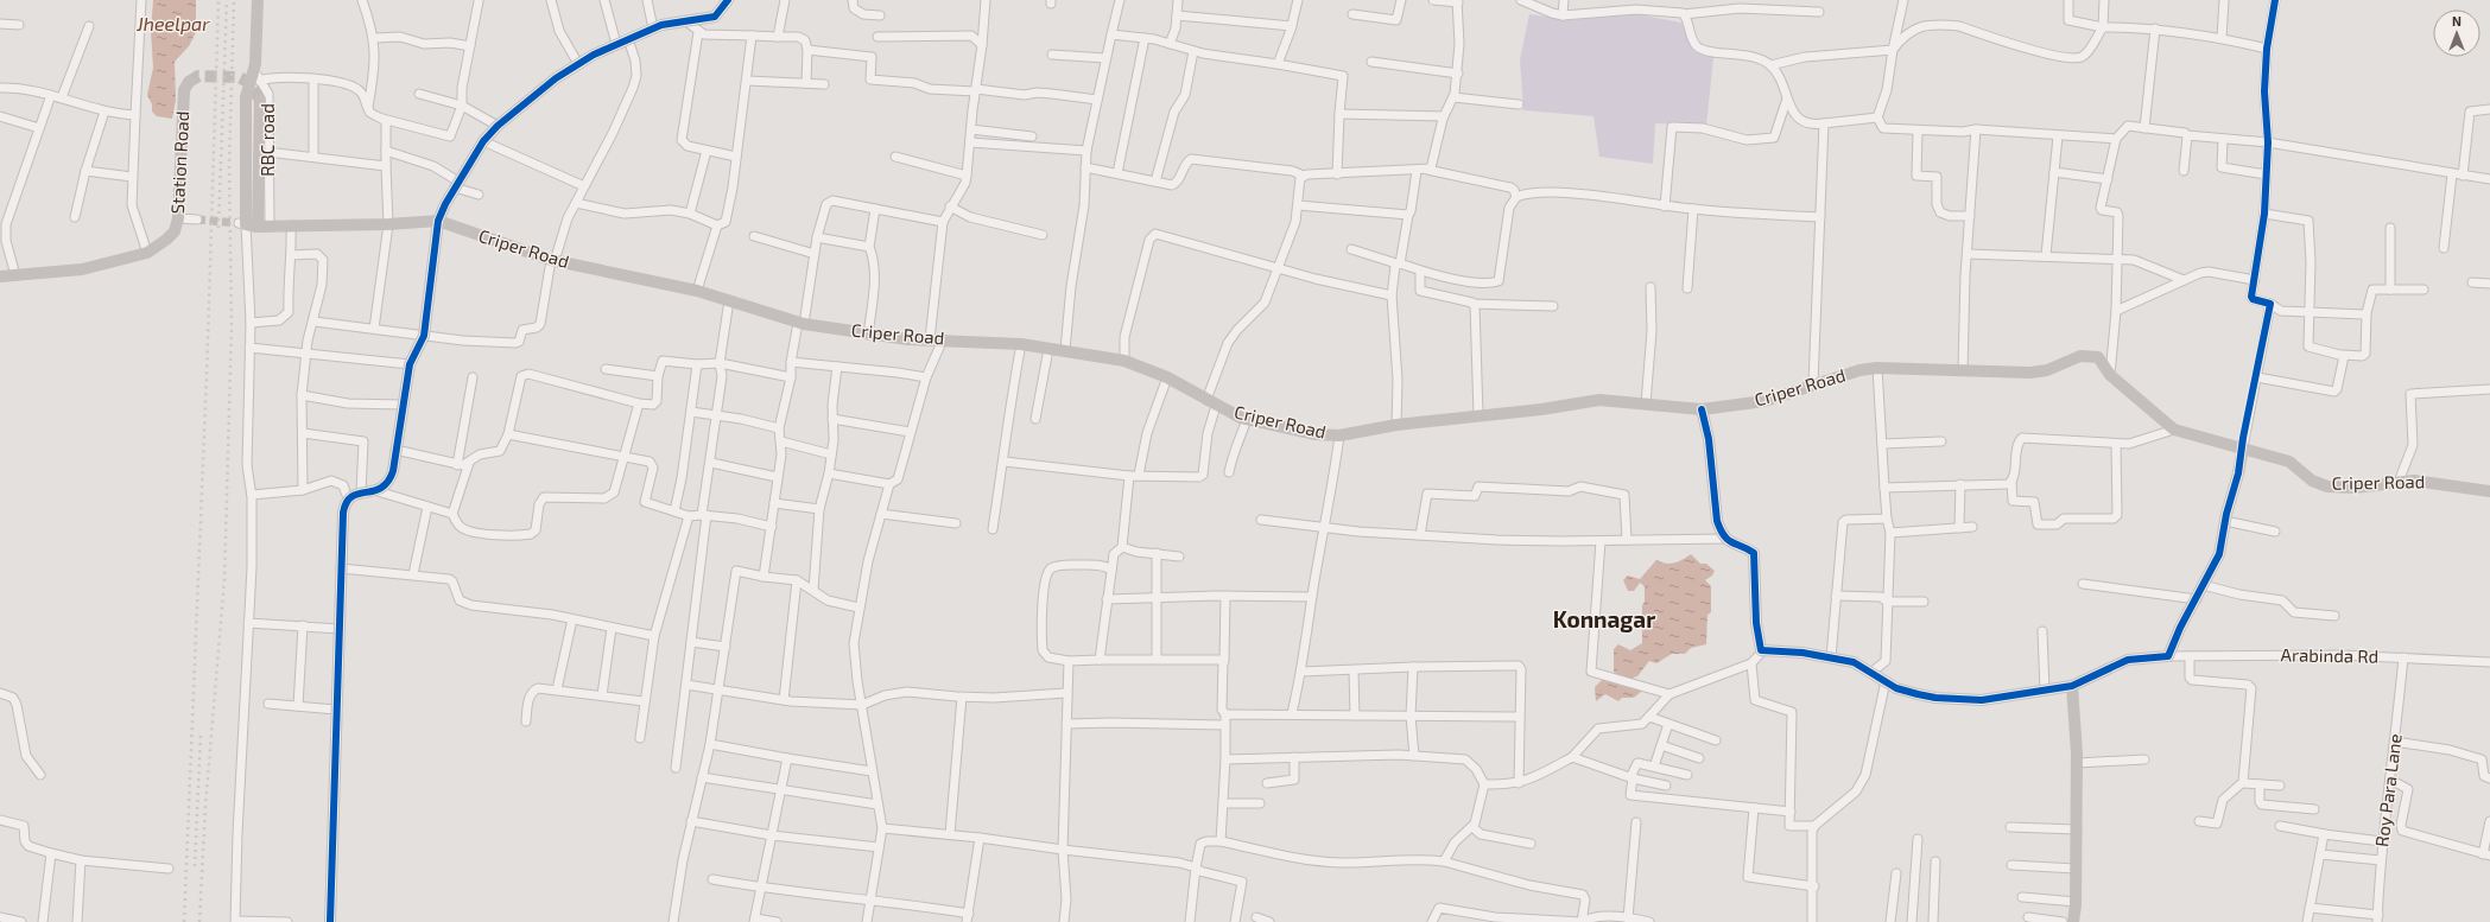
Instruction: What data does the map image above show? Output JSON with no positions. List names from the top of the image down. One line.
{"streets":{"main road":["RBC road","Station Road","Criper Road"],"street":["Arabinda Rd","Roy Para Lane"]},"crossings":[["RBC road","Criper Road"],["Arabinda Rd","Roy Para Lane"]],"districts":["Konnagar"],"water":["Jheelpar"],"north":"top"}
